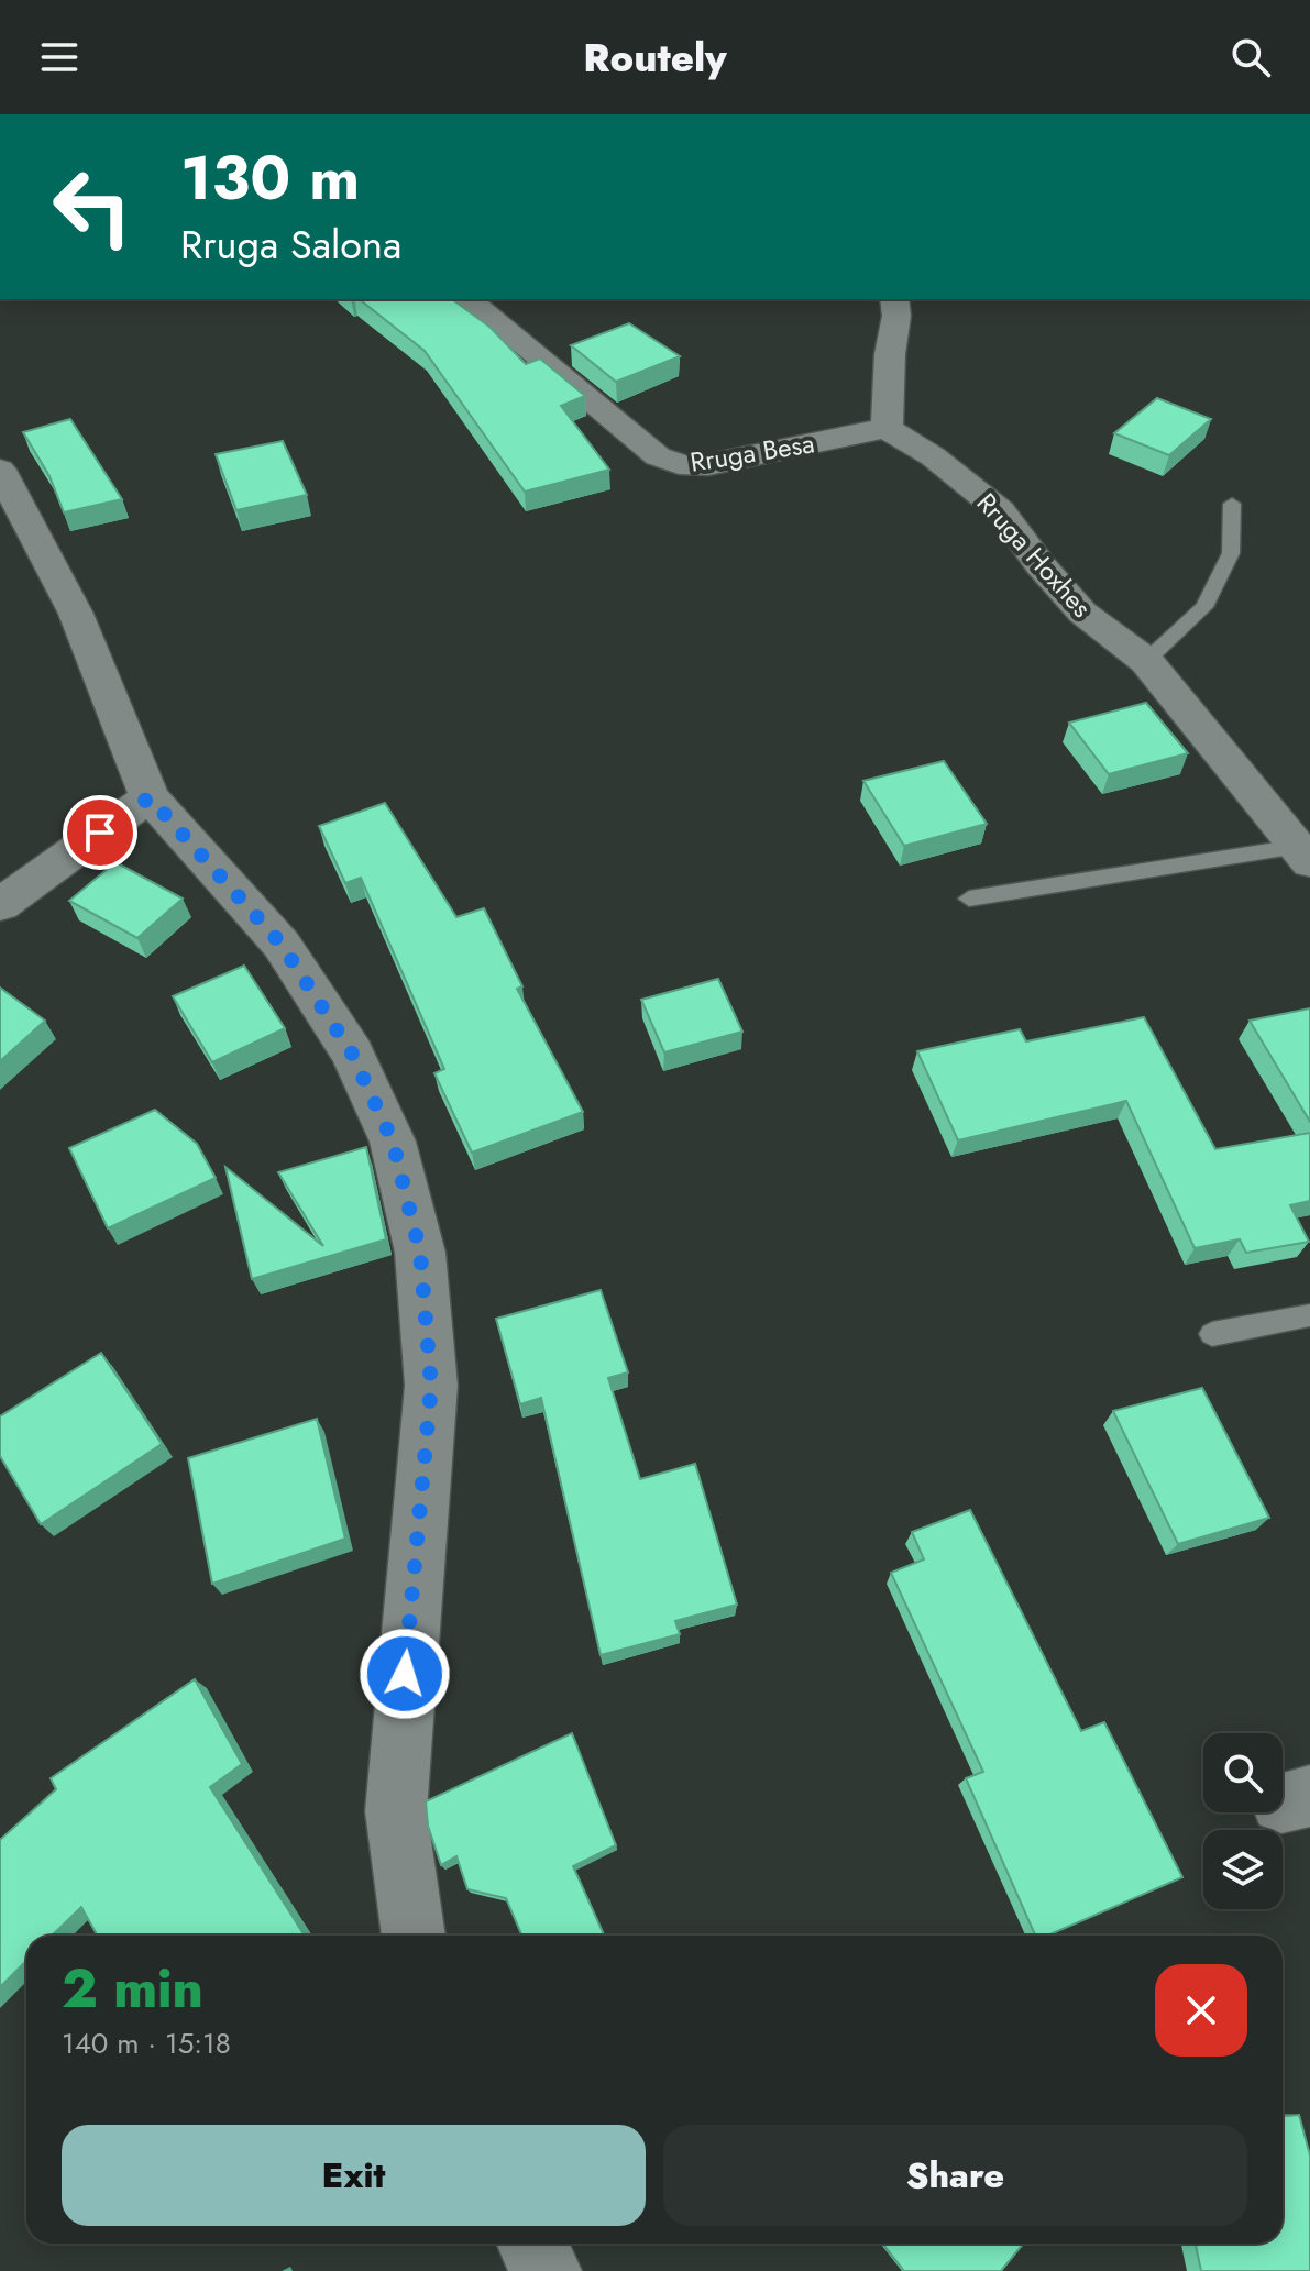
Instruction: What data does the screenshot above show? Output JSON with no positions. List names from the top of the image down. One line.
{"streets":{"street":["Rruga Besa","Rruga Hoxhes"]},"crossings":[["Rruga Besa","Rruga Hoxhes"]],"page":{"header":"Routely","turn":["130 m","Rruga Salona"],"heading":["2 min","140 m · 15:18"],"buttons":["Exit","Share"]}}
